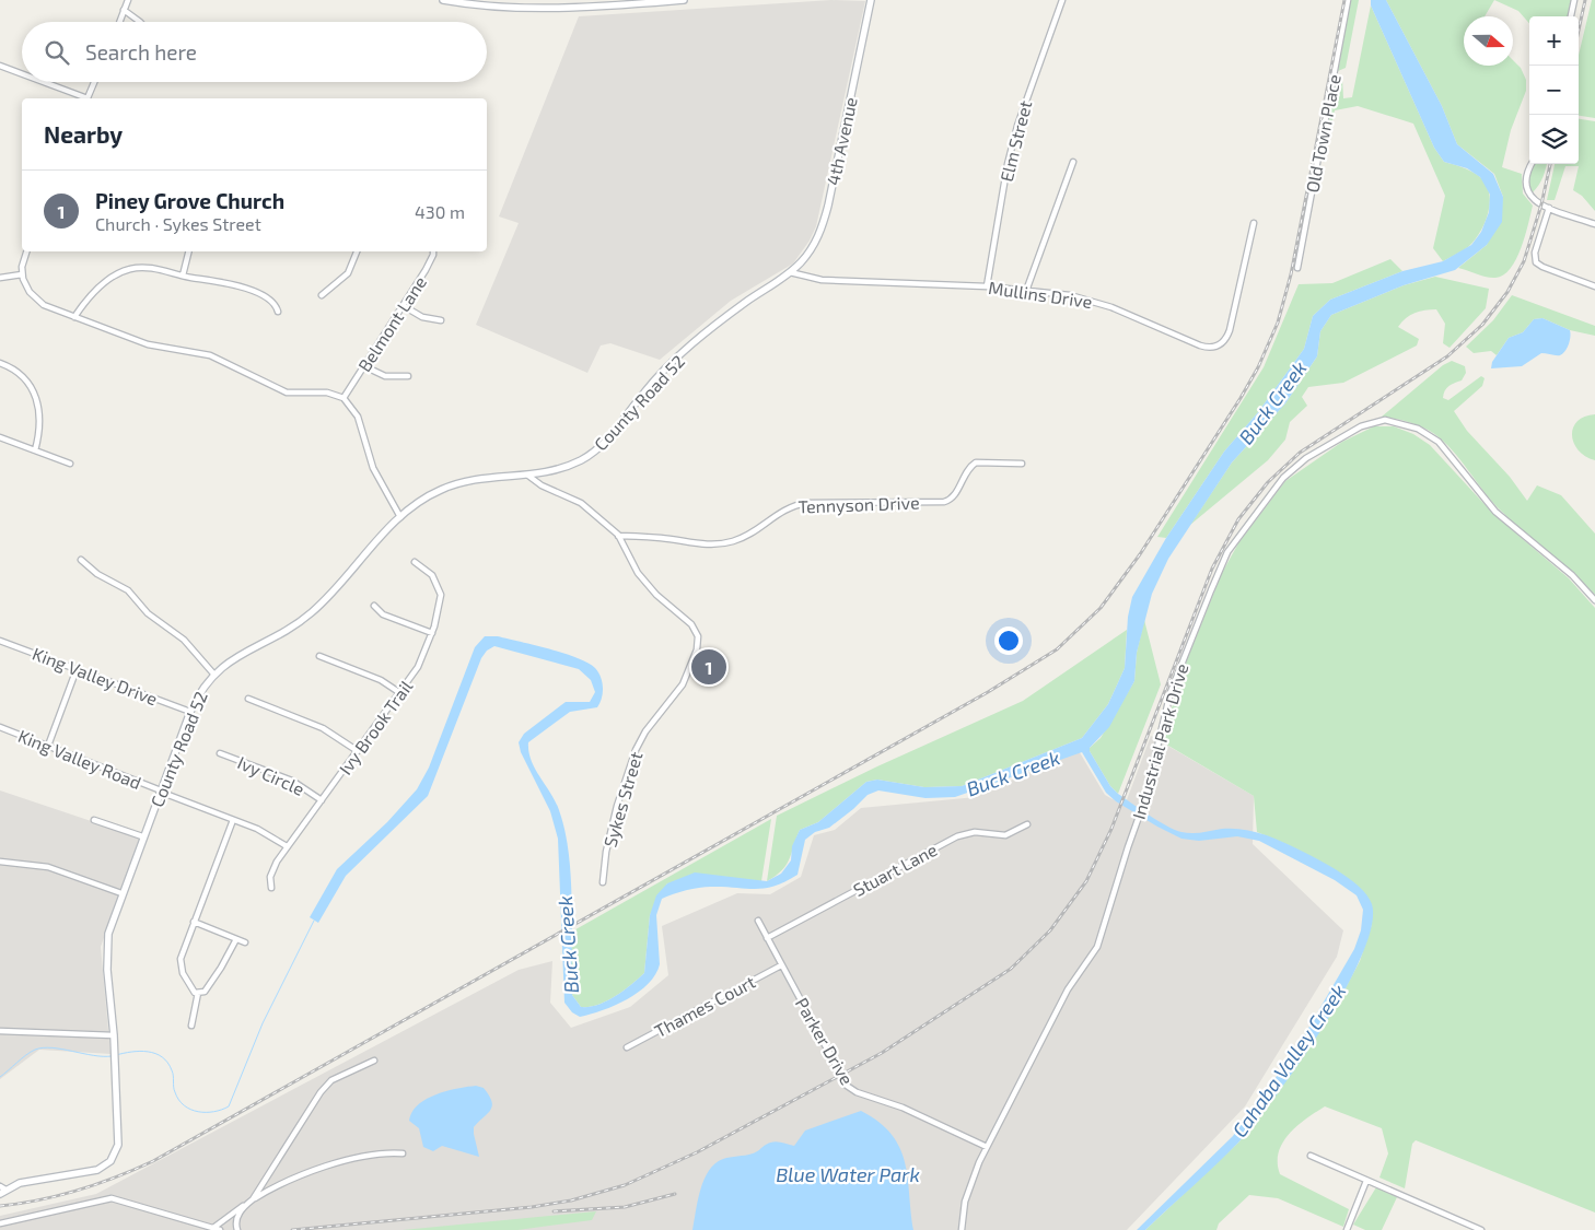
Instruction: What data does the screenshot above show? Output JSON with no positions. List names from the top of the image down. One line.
{"streets":{"street":["Old Town Place","4th Avenue","Elm Street","Mullins Drive","Belmont Lane","County Road 52","Tennyson Drive","King Valley Drive","Ivy Brook Trail","Industrial Park Drive","King Valley Road","Ivy Circle","Sykes Street","Stuart Lane","Thames Court","Parker Drive"]},"crossings":[["4th Avenue","Mullins Drive"],["4th Avenue","County Road 52"],["Elm Street","Mullins Drive"],["Mullins Drive","County Road 52"],["County Road 52","King Valley Drive"],["County Road 52","King Valley Road"],["Tennyson Drive","Sykes Street"],["Ivy Brook Trail","King Valley Road"],["Ivy Brook Trail","Ivy Circle"],["Industrial Park Drive","Parker Drive"],["Stuart Lane","Parker Drive"],["Thames Court","Parker Drive"]],"water":["Buck Creek","Cahaba Valley Creek","Blue Water Park"],"north":"right","page":{"map_buttons":["+","−"],"search":"Search here","heading":"Nearby","list":[{"mark":"1","name":"Piney Grove Church","note":"Church · Sykes Street","value":"430 m"}],"pins":"1"}}
